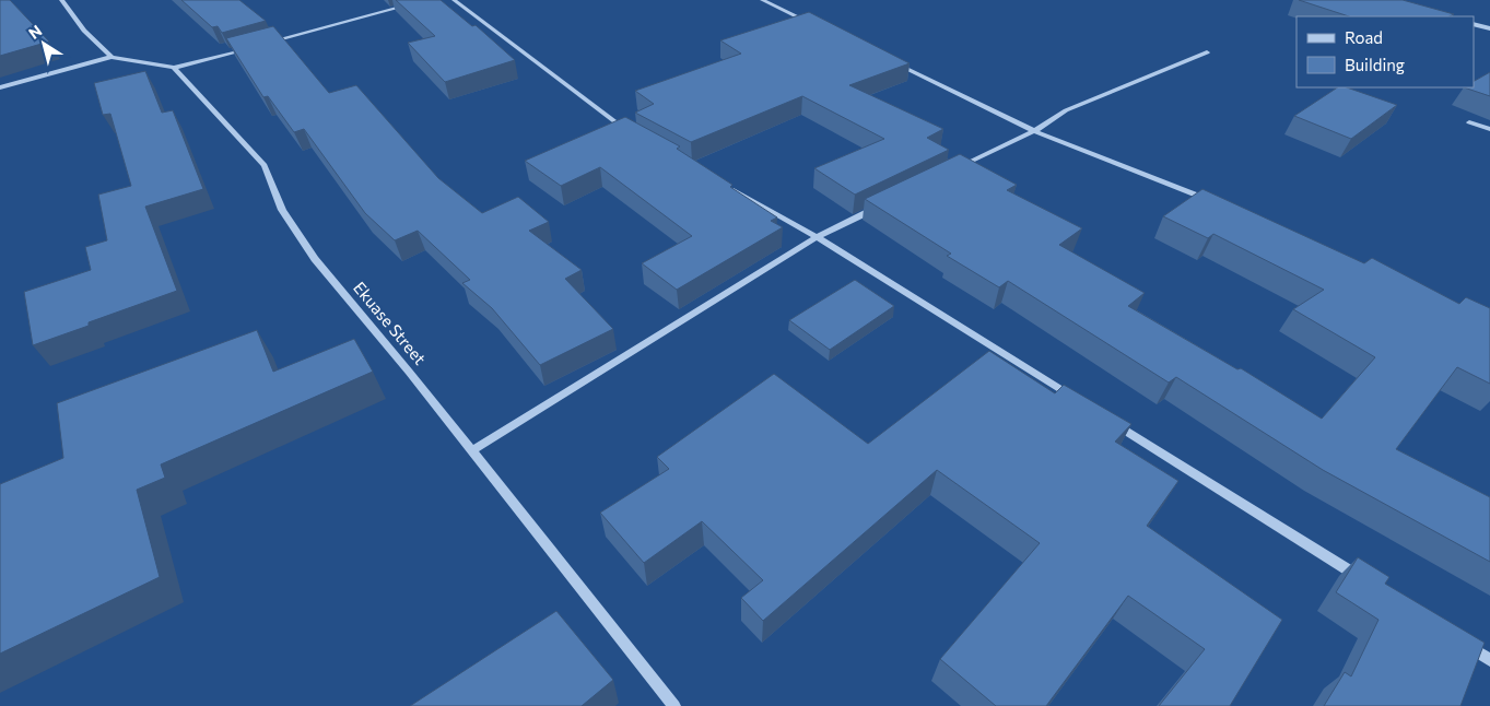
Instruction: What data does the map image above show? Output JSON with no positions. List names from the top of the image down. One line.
{"streets":{"street":["Ekuase Street"]},"legend":["Road","Building"],"north":"top left"}
